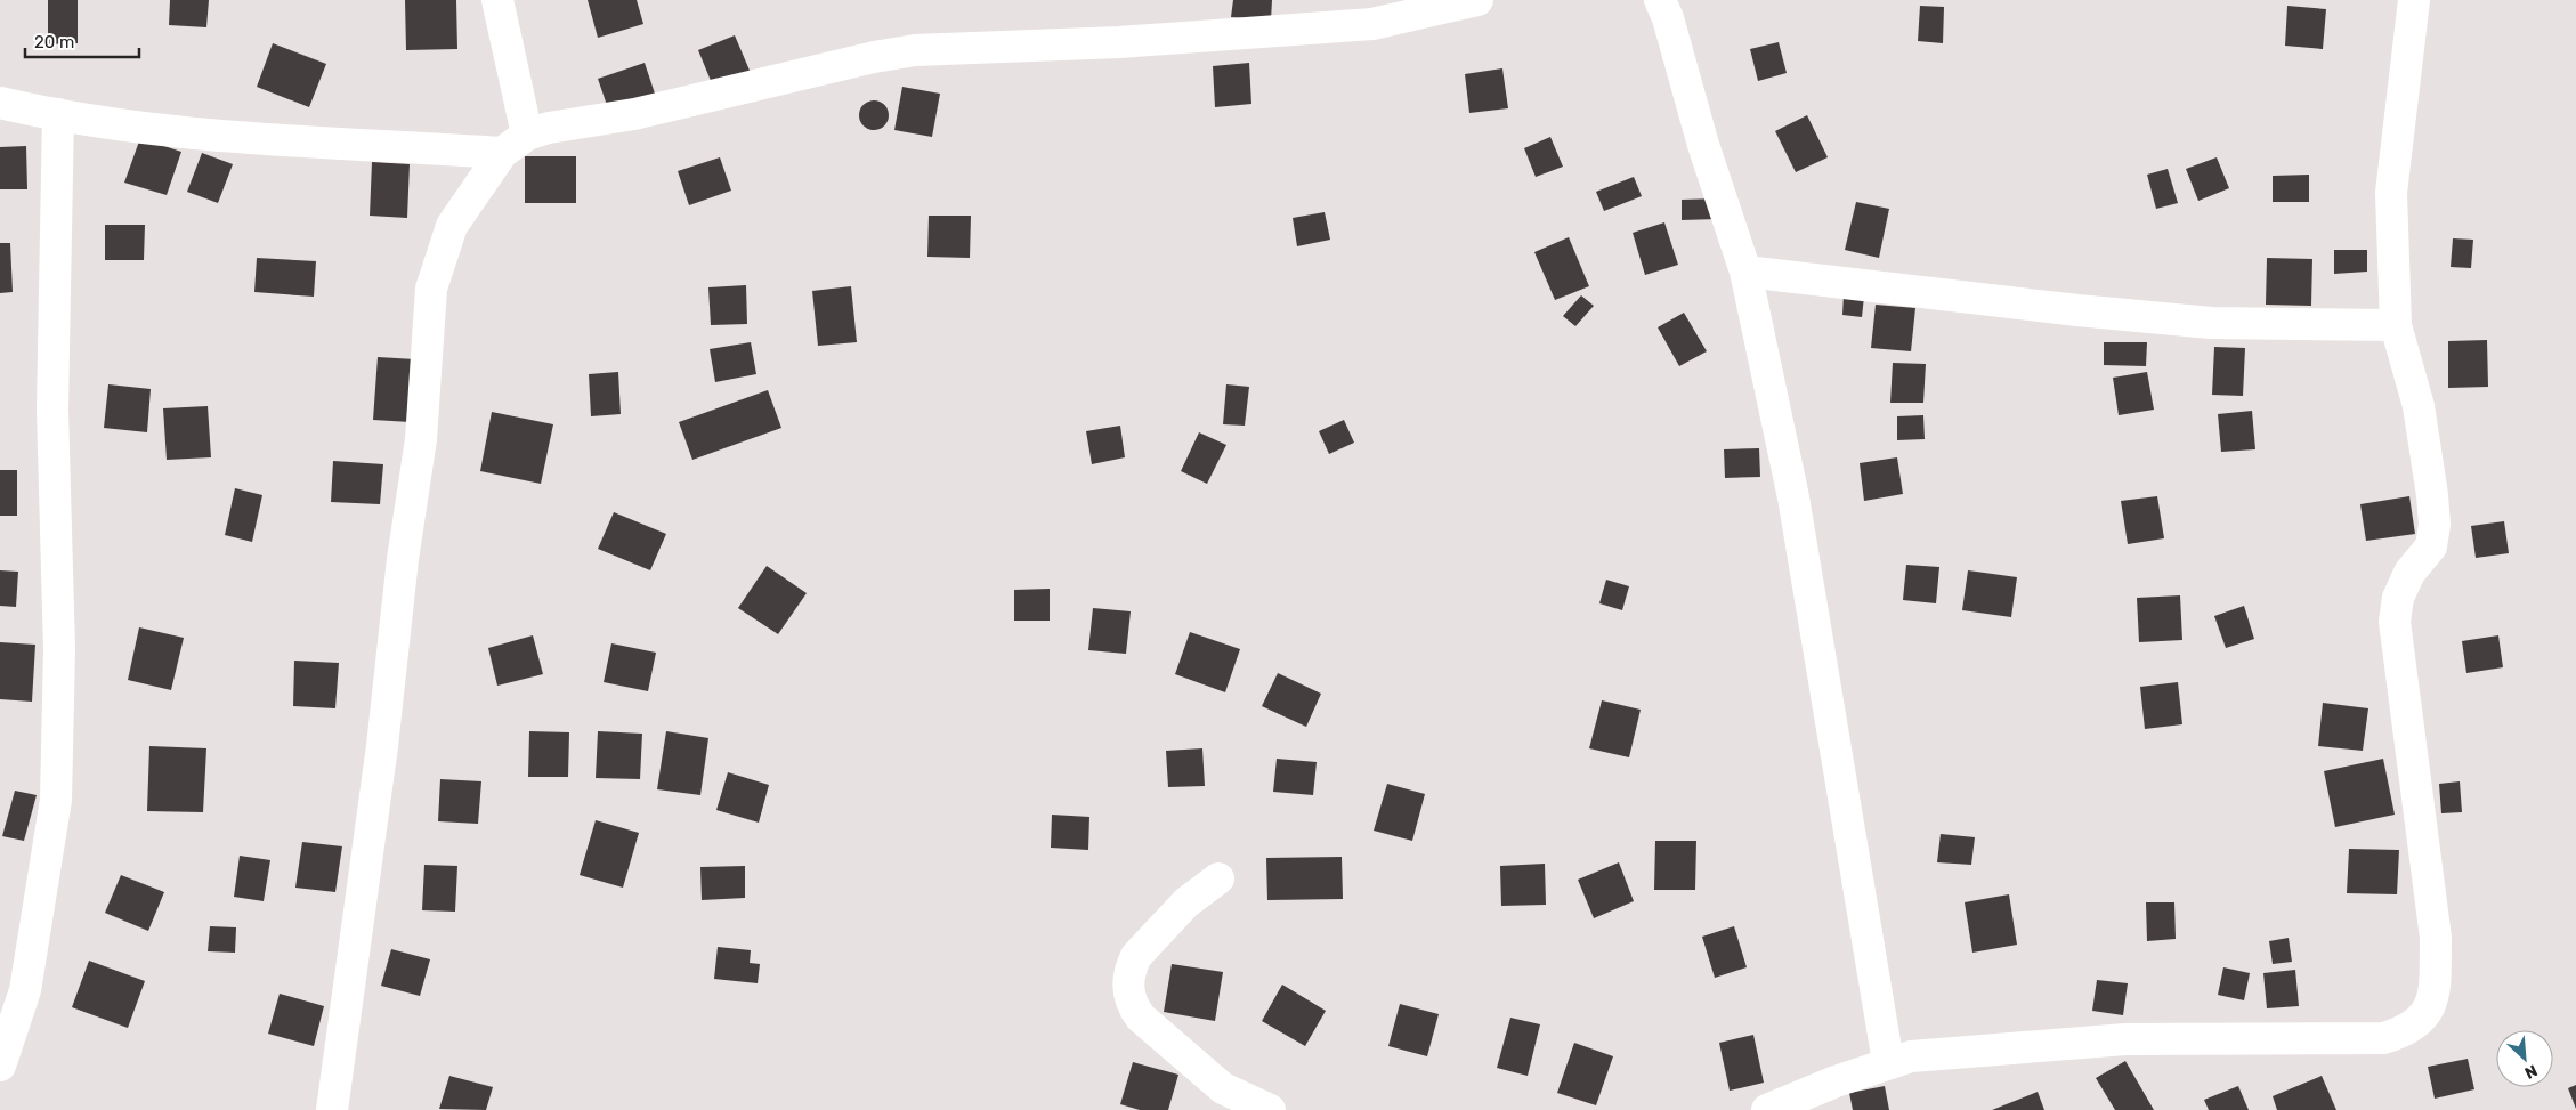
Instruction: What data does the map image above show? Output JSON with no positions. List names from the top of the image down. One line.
{"scale_bar":"20 m","north":"bottom right"}
